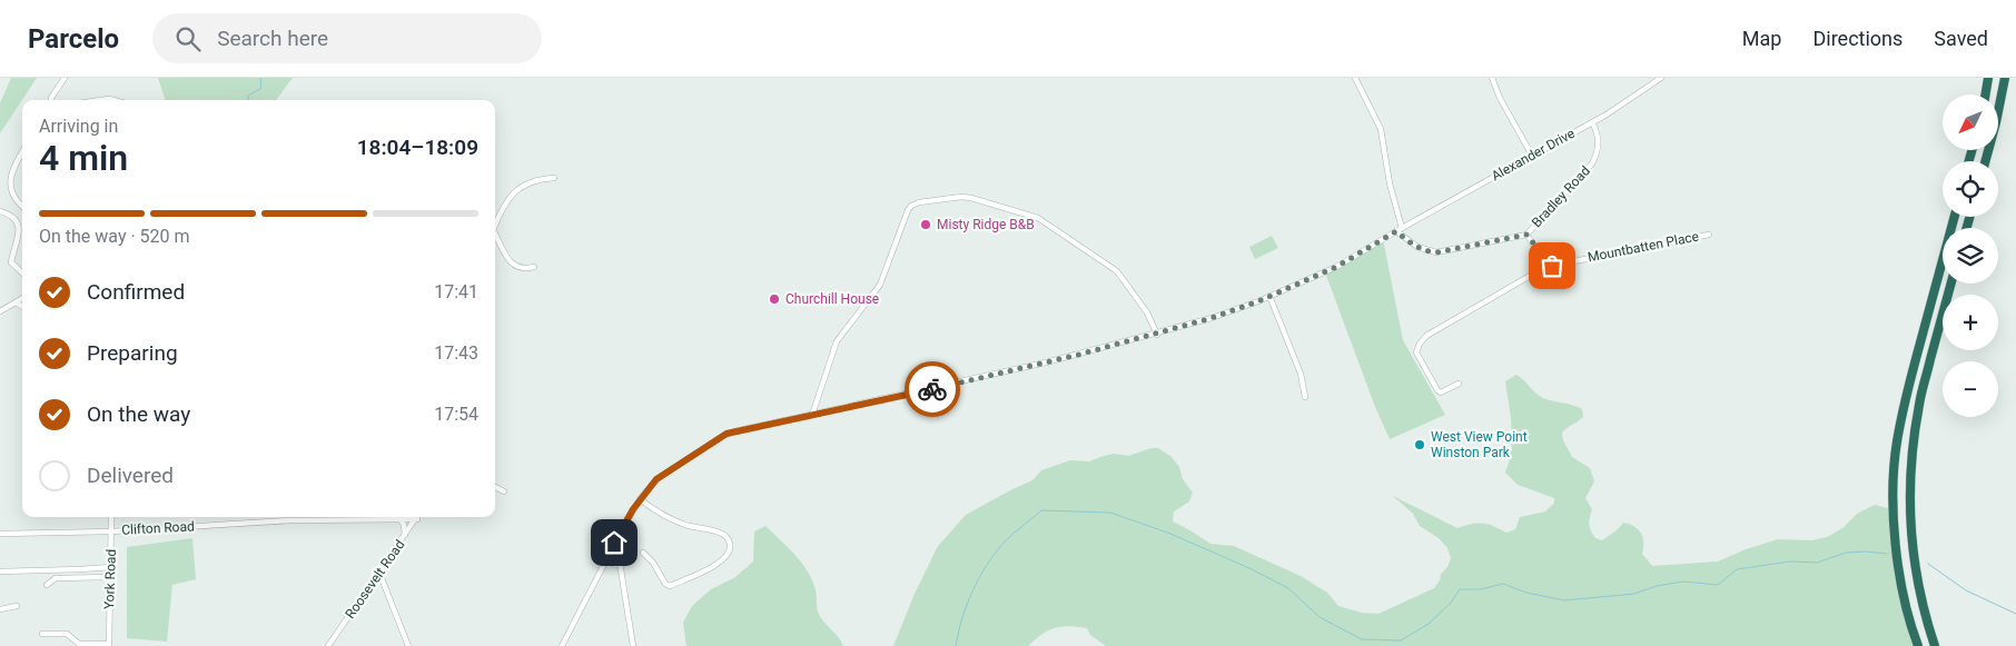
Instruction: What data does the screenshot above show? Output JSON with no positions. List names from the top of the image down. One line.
{"streets":{"street":["Alexander Drive","Bradley Road","Mountbatten Place","Clifton Road","York Road","Roosevelt Road"]},"crossings":[["Alexander Drive","Bradley Road"],["Clifton Road","York Road"],["Clifton Road","Roosevelt Road"]],"places":["Misty Ridge B&B","Churchill House","West View Point Winston Park"],"north":"bottom left","page":{"header":"Parcelo","search":"Search here","nav":["Map","Directions","Saved"],"map_buttons":["+","−"],"heading":["4 min","Arriving in","18:04–18:09"],"bar":"On the way · 520 m","list":[["Confirmed","17:41"],["Preparing","17:43"],["On the way","17:54"],"Delivered"]}}
